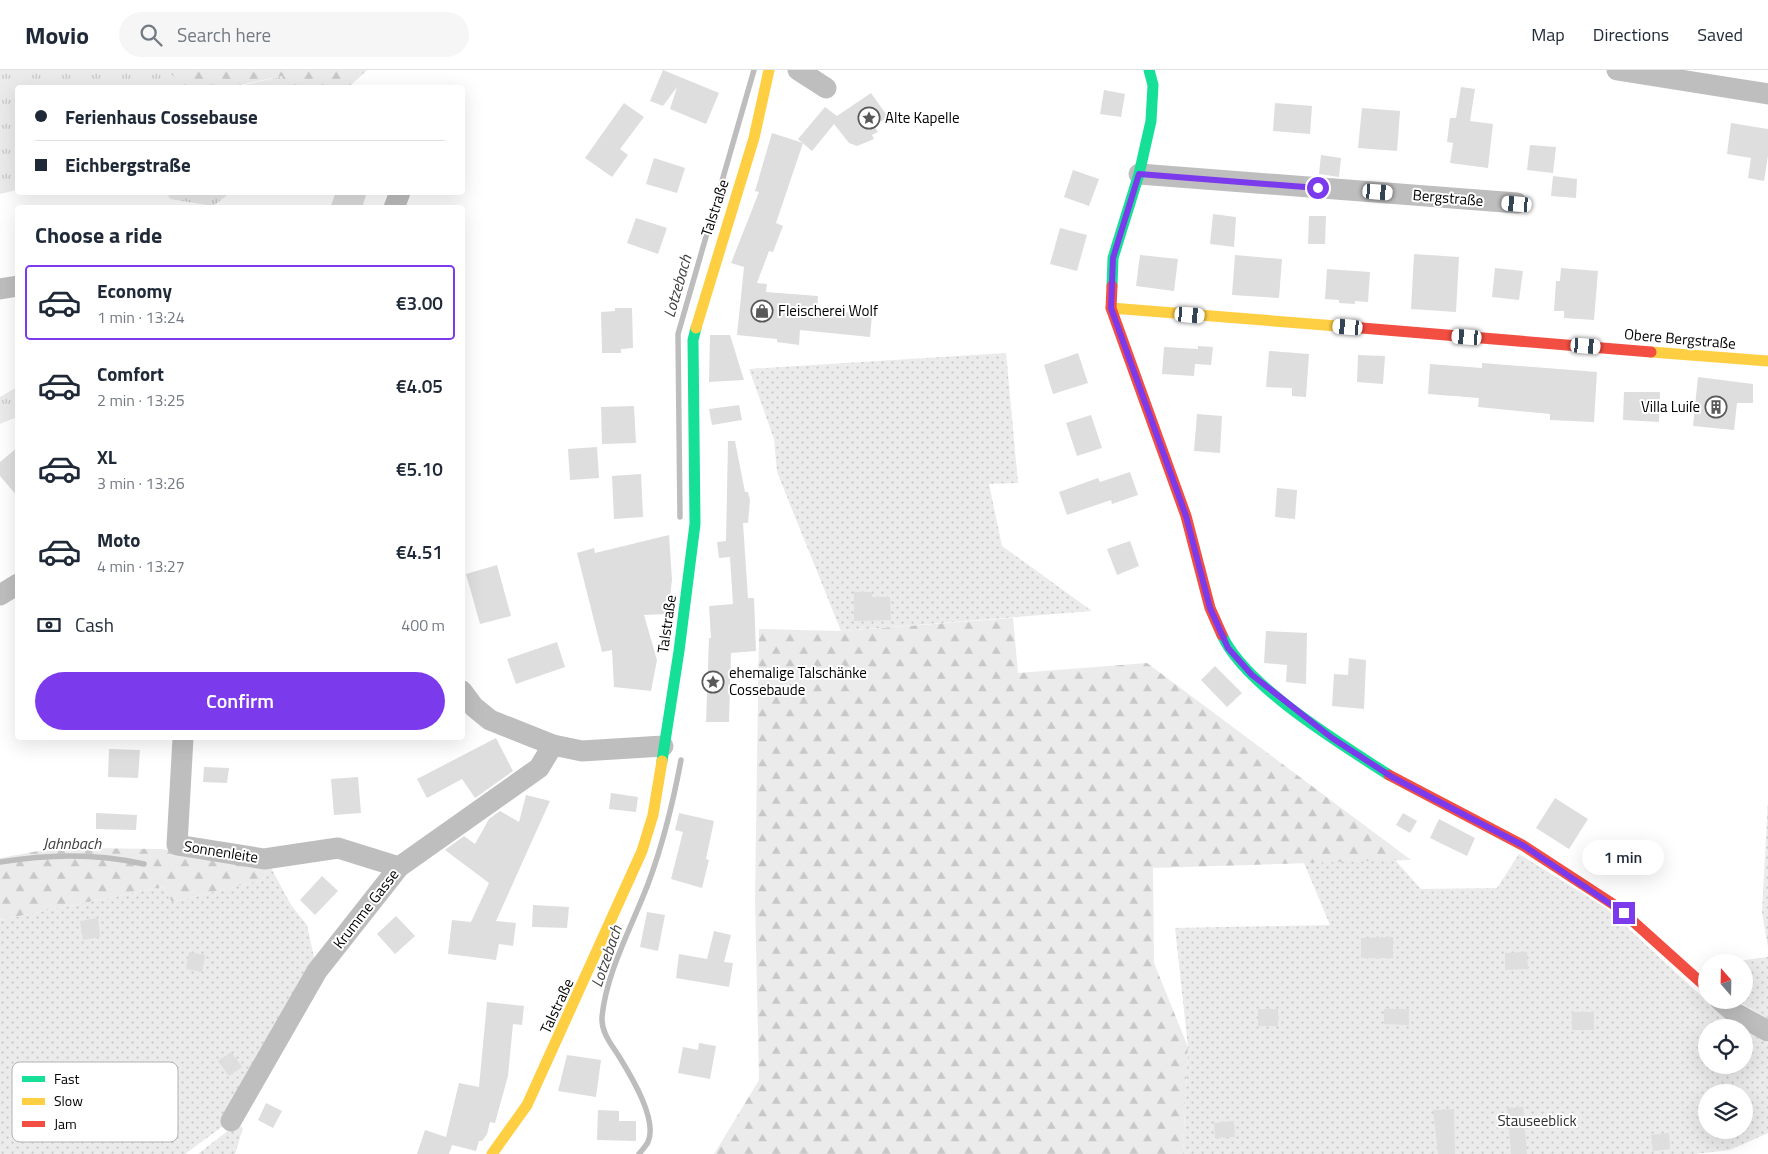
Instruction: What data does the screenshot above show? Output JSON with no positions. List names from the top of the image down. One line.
{"streets":{"street":["Bergstraße","Talstraße","Obere Bergstraße","Sonnenleite","Krumme Gasse"]},"crossings":[["Sonnenleite","Krumme Gasse"]],"water":["Lotzebach","Jahnbach"],"parks":["Stauseeblick"],"places":{"place":["Alte Kapelle","ehemalige Talschänke Cossebaude"],"shop":["Fleischerei Wolf"],"building":["Villa Luiſe"]},"legend":["Fast","Slow","Jam"],"north":"top","page":{"header":"Movio","search":"Search here","nav":["Map","Directions","Saved"],"banner":["Ferienhaus Cossebause","Eichbergstraße"],"heading":"Choose a ride","list":[{"name":"Economy","note":"1 min · 13:24","value":"€3.00"},{"name":"Comfort","note":"2 min · 13:25","value":"€4.05"},{"name":"XL","note":"3 min · 13:26","value":"€5.10"},{"name":"Moto","note":"4 min · 13:27","value":"€4.51"}],"pay":["Cash","400 m"],"buttons":"Confirm","bubble":"1 min"}}
